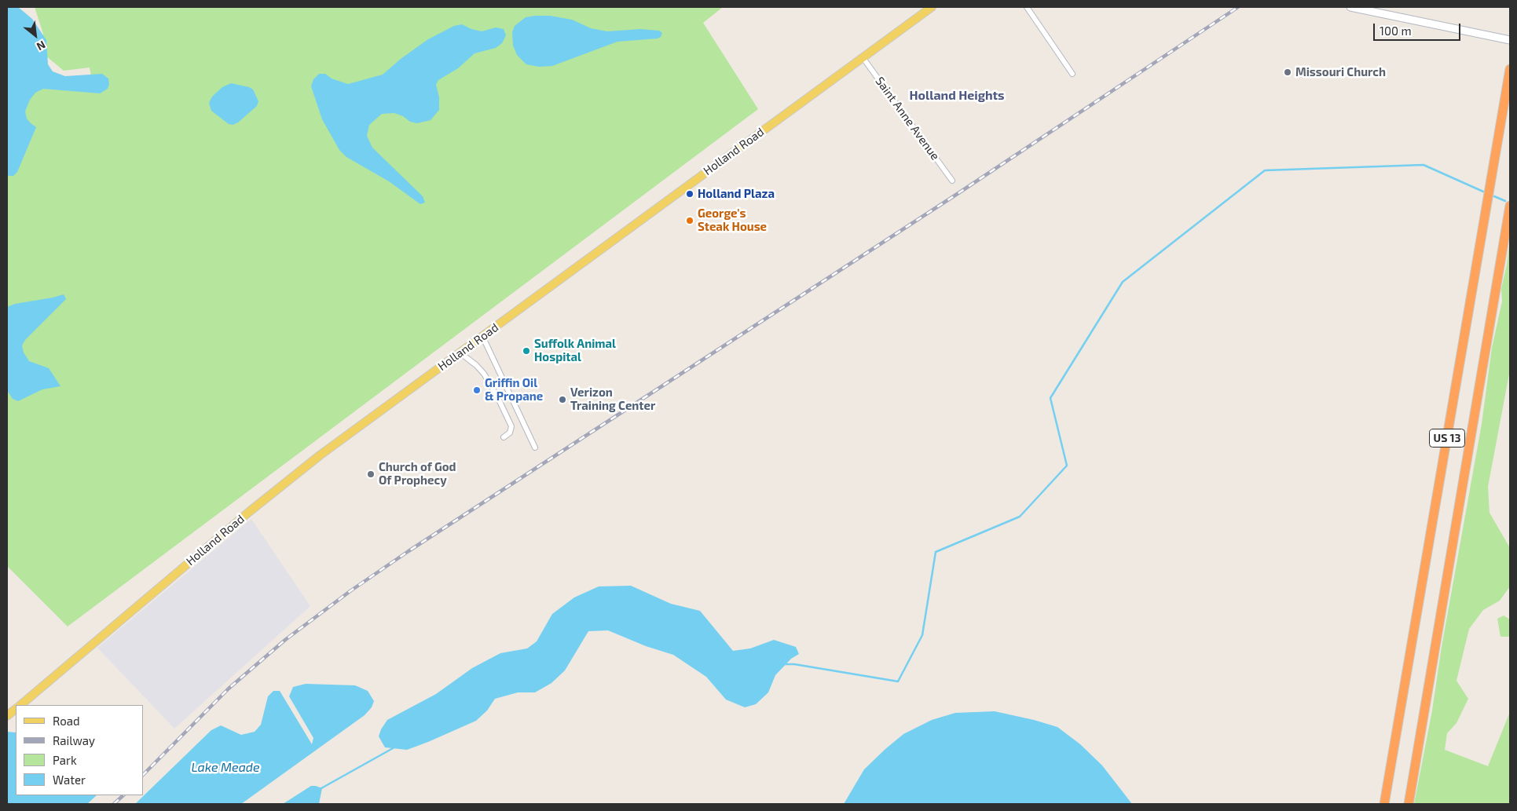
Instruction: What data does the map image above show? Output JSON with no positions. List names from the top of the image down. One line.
{"streets":{"highway":["US 13"],"main road":["Holland Road"],"street":["Saint Anne Avenue"]},"crossings":[["Saint Anne Avenue","Holland Road"]],"districts":["Holland Heights"],"water":["Lake Meade"],"places":["Missouri Church","Holland Plaza","George's Steak House","Suffolk Animal Hospital","Griffin Oil & Propane","Verizon Training Center","Church of God Of Prophecy"],"legend":["Road","Railway","Park","Water"],"scale_bar":"100 m","north":"bottom right"}
